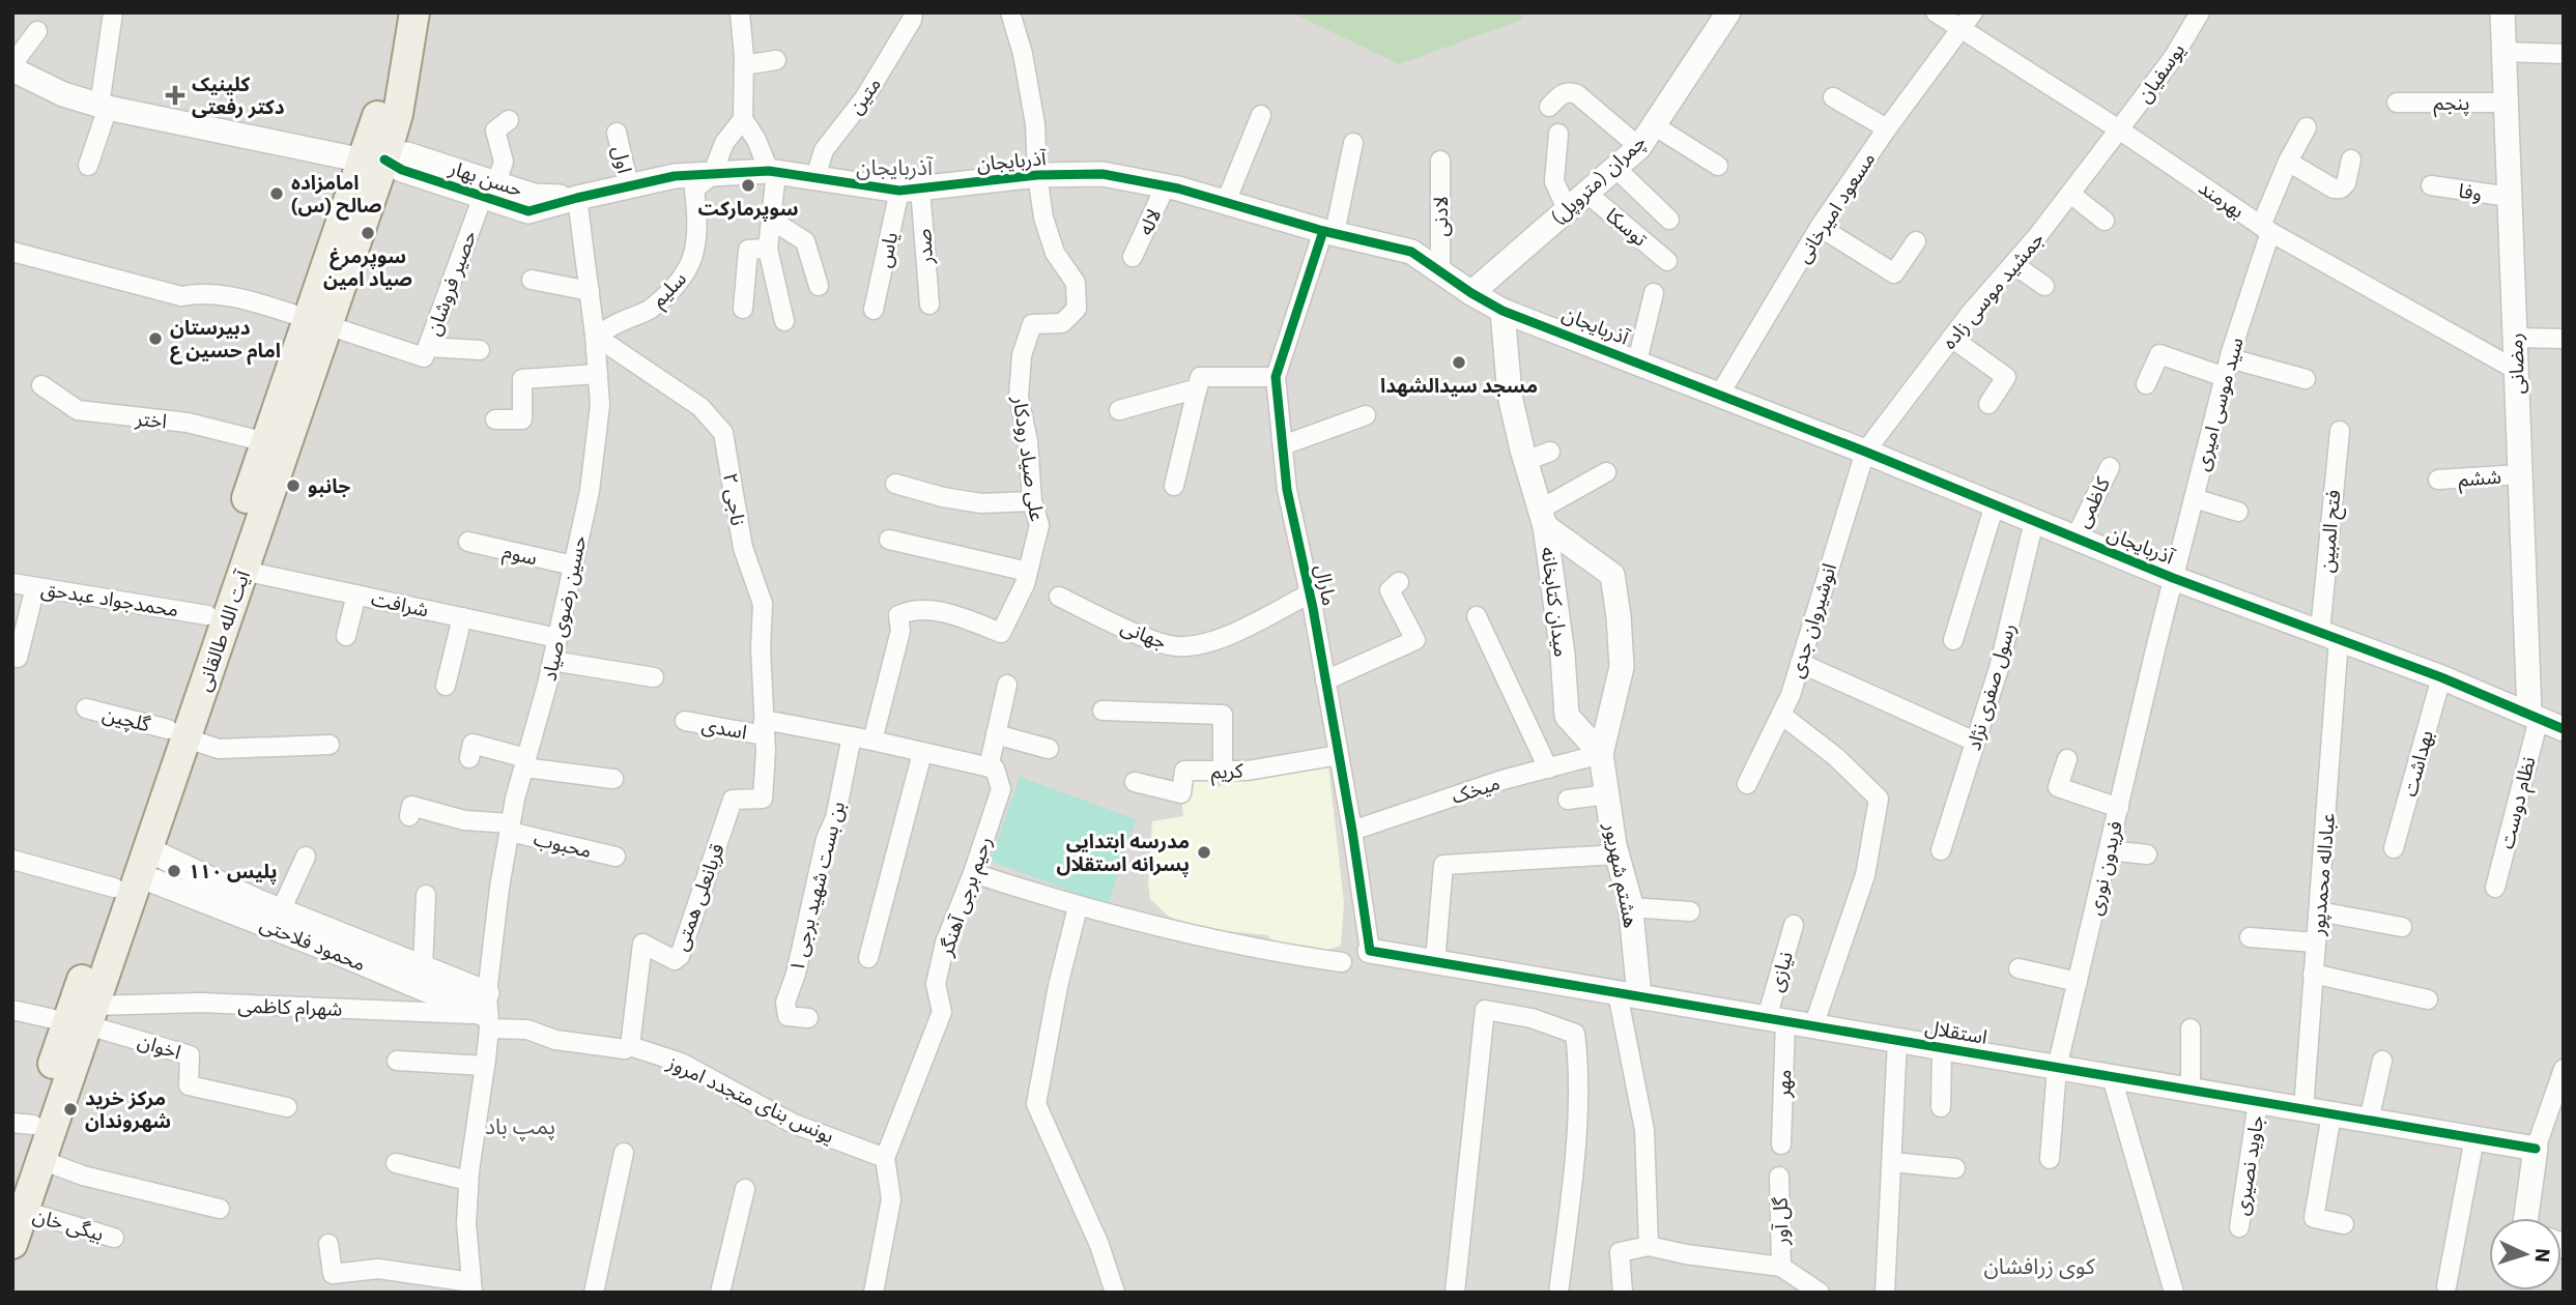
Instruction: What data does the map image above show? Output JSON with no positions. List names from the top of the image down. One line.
{"streets":{"main road":["آیت الله طالقانی"],"street":["یوسفیان","متین","پنجم","اول","آذربایجان","حسن بهار","چمران (متروپل)","وفا","بهرمند","مسعود امیرخانی","لادنی","لاله","توسکا","صدر","یاس","حصیر فروشان","سلیم","جمشید موسی زاده","رمضانی","سید موسی امیری","اختر","علی صیاد رودکار","ششم","ناجی ۲","کاظمی","فتح المبین","سوم","مارال","محمدجواد عبدحق","میدان کتابخانه","شرافت","حسین رضوی صیاد","انوشیروان جدی","جهانی","رسول صفری نژاد","گلچین","اسدی","بهداشت","کریم","میخک","نظام دوست","محبوب","فریدون نوری","عباداله محمدپور","هشتم شهریور","بن بست شهید برجی ۱","رحیم برجی آهنگر","قربانعلی همتی","محمود فلاحتی","نیازی","شهرام کاظمی","استقلال","اخوان","مهر","یونس بنای متجدد امروز","جاوید نصیری","گل آور","بیگی خان"]},"crossings":[["یوسفیان","بهرمند"],["یوسفیان","جمشید موسی زاده"],["متین","آذربایجان"],["پنجم","رمضانی"],["اول","آذربایجان"],["آذربایجان","حسن بهار"],["آذربایجان","چمران (متروپل)"],["آذربایجان","مسعود امیرخانی"],["آذربایجان","لادنی"],["آذربایجان","لاله"],["آذربایجان","صدر"],["آذربایجان","یاس"],["آذربایجان","سلیم"],["آذربایجان","جمشید موسی زاده"],["آذربایجان","رمضانی"],["آذربایجان","سید موسی امیری"],["آذربایجان","علی صیاد رودکار"],["آذربایجان","کاظمی"],["آذربایجان","فتح المبین"],["آذربایجان","مارال"],["آذربایجان","حسین رضوی صیاد"],["آذربایجان","انوشیروان جدی"],["آذربایجان","رسول صفری نژاد"],["آذربایجان","بهداشت"],["آذربایجان","نظام دوست"],["آذربایجان","فریدون نوری"],["آذربایجان","عباداله محمدپور"],["حسن بهار","حصیر فروشان"],["حسن بهار","حسین رضوی صیاد"],["حسن بهار","آیت الله طالقانی"],["چمران (متروپل)","توسکا"],["وفا","رمضانی"],["بهرمند","مسعود امیرخانی"],["بهرمند","جمشید موسی زاده"],["بهرمند","رمضانی"],["بهرمند","سید موسی امیری"],["صدر","یاس"],["حصیر فروشان","آیت الله طالقانی"],["سلیم","ناجی ۲"],["سلیم","حسین رضوی صیاد"],["جمشید موسی زاده","انوشیروان جدی"],["رمضانی","ششم"],["رمضانی","نظام دوست"],["سید موسی امیری","فریدون نوری"],["اختر","آیت الله طالقانی"],["ناجی ۲","حسین رضوی صیاد"],["ناجی ۲","اسدی"],["ناجی ۲","قربانعلی همتی"],["فتح المبین","عباداله محمدپور"],["سوم","حسین رضوی صیاد"],["مارال","جهانی"],["مارال","کریم"],["مارال","میخک"],["مارال","استقلال"],["محمدجواد عبدحق","آیت الله طالقانی"],["میدان کتابخانه","میخک"],["میدان کتابخانه","هشتم شهریور"],["شرافت","حسین رضوی صیاد"],["شرافت","آیت الله طالقانی"],["حسین رضوی صیاد","محبوب"],["حسین رضوی صیاد","محمود فلاحتی"],["حسین رضوی صیاد","شهرام کاظمی"],["حسین رضوی صیاد","یونس بنای متجدد امروز"],["آیت الله طالقانی","گلچین"],["آیت الله طالقانی","محمود فلاحتی"],["آیت الله طالقانی","شهرام کاظمی"],["آیت الله طالقانی","اخوان"],["آیت الله طالقانی","بیگی خان"],["اسدی","قربانعلی همتی"],["میخک","هشتم شهریور"],["فریدون نوری","استقلال"],["عباداله محمدپور","استقلال"],["هشتم شهریور","استقلال"],["رحیم برجی آهنگر","یونس بنای متجدد امروز"],["قربانعلی همتی","یونس بنای متجدد امروز"],["محمود فلاحتی","شهرام کاظمی"],["محمود فلاحتی","یونس بنای متجدد امروز"],["نیازی","استقلال"],["نیازی","مهر"],["شهرام کاظمی","اخوان"],["شهرام کاظمی","یونس بنای متجدد امروز"],["استقلال","مهر"],["استقلال","جاوید نصیری"]],"districts":["آذربایجان","پمپ باد","کوی زرافشان"],"places":{"health":["کلینیک دکتر رفعتی"],"other":["سوپرمارکت","امامزاده صالح (س)","سوپرمرغ صیاد امین","دبیرستان امام حسین ع","مسجد سیدالشهدا","جانبو","مدرسه ابتدایی پسرانه استقلال","پلیس ۱۱۰","مرکز خرید شهروندان"]},"north":"right"}
